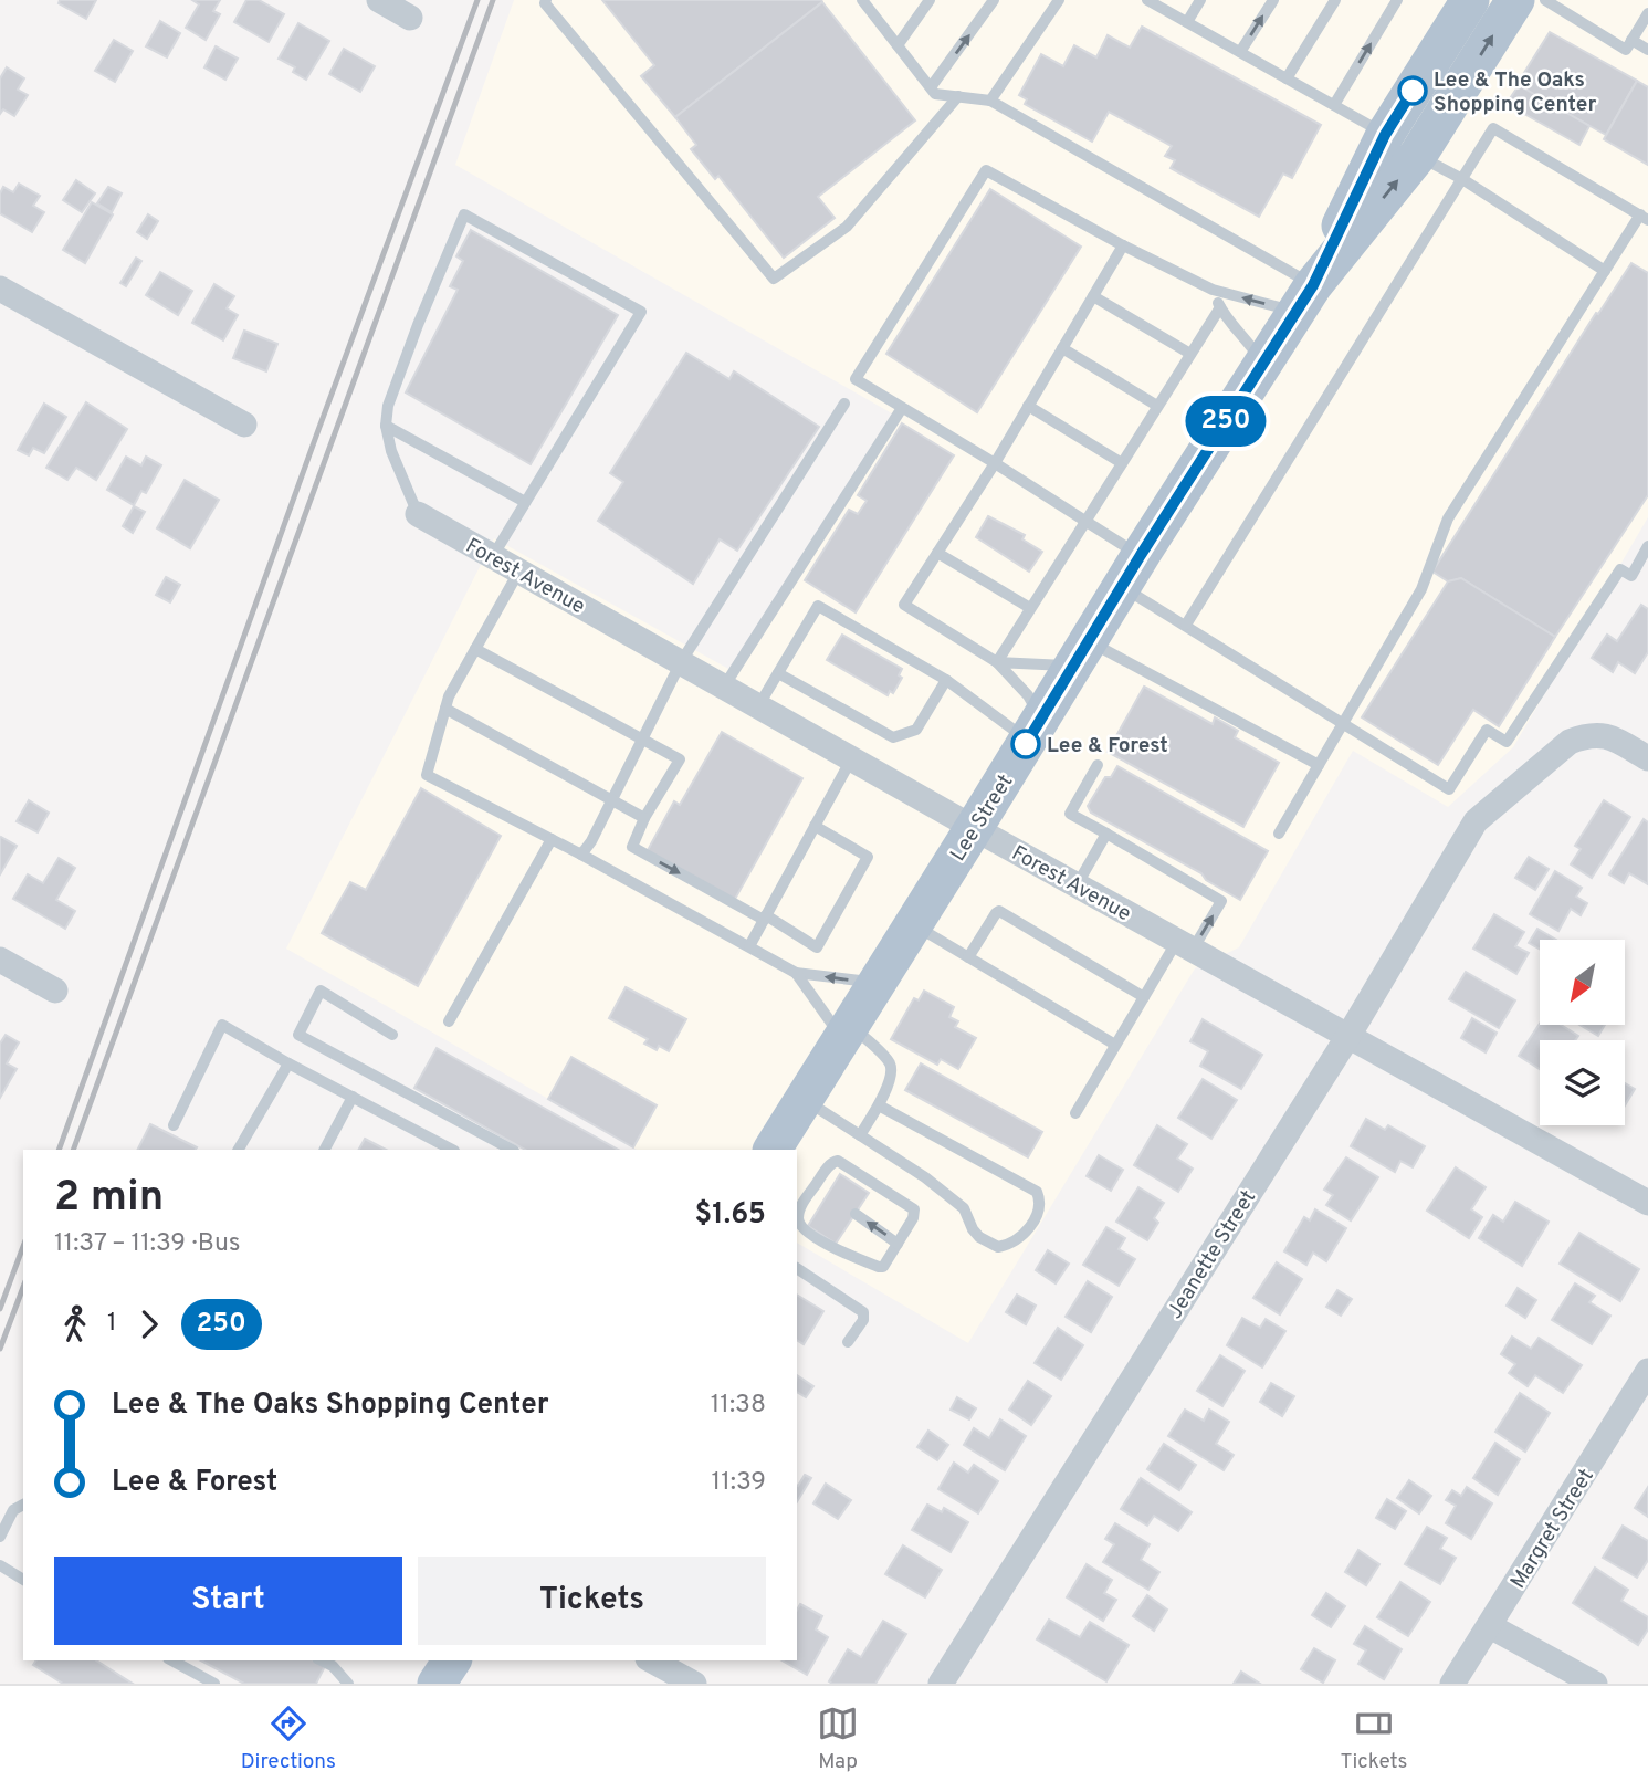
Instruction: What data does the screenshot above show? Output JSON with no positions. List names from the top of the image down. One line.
{"streets":{"main road":["Lee Street"],"street":["Forest Avenue","Jeanette Street","Margret Street"]},"crossings":[["Forest Avenue","Lee Street"],["Forest Avenue","Jeanette Street"]],"places":["Lee & The Oaks Shopping Center","Lee & Forest"],"lines":["bus line 250"],"north":"bottom left","page":{"on_map":"250","heading":["2 min","11:37 – 11:39 · Bus","$1.65"],"legs":["1","250"],"list":[{"name":"Lee & The Oaks Shopping Center","value":"11:38"},{"name":"Lee & Forest","value":"11:39"}],"buttons":["Start","Tickets"],"tabs":["Directions","Map","Tickets"]}}
